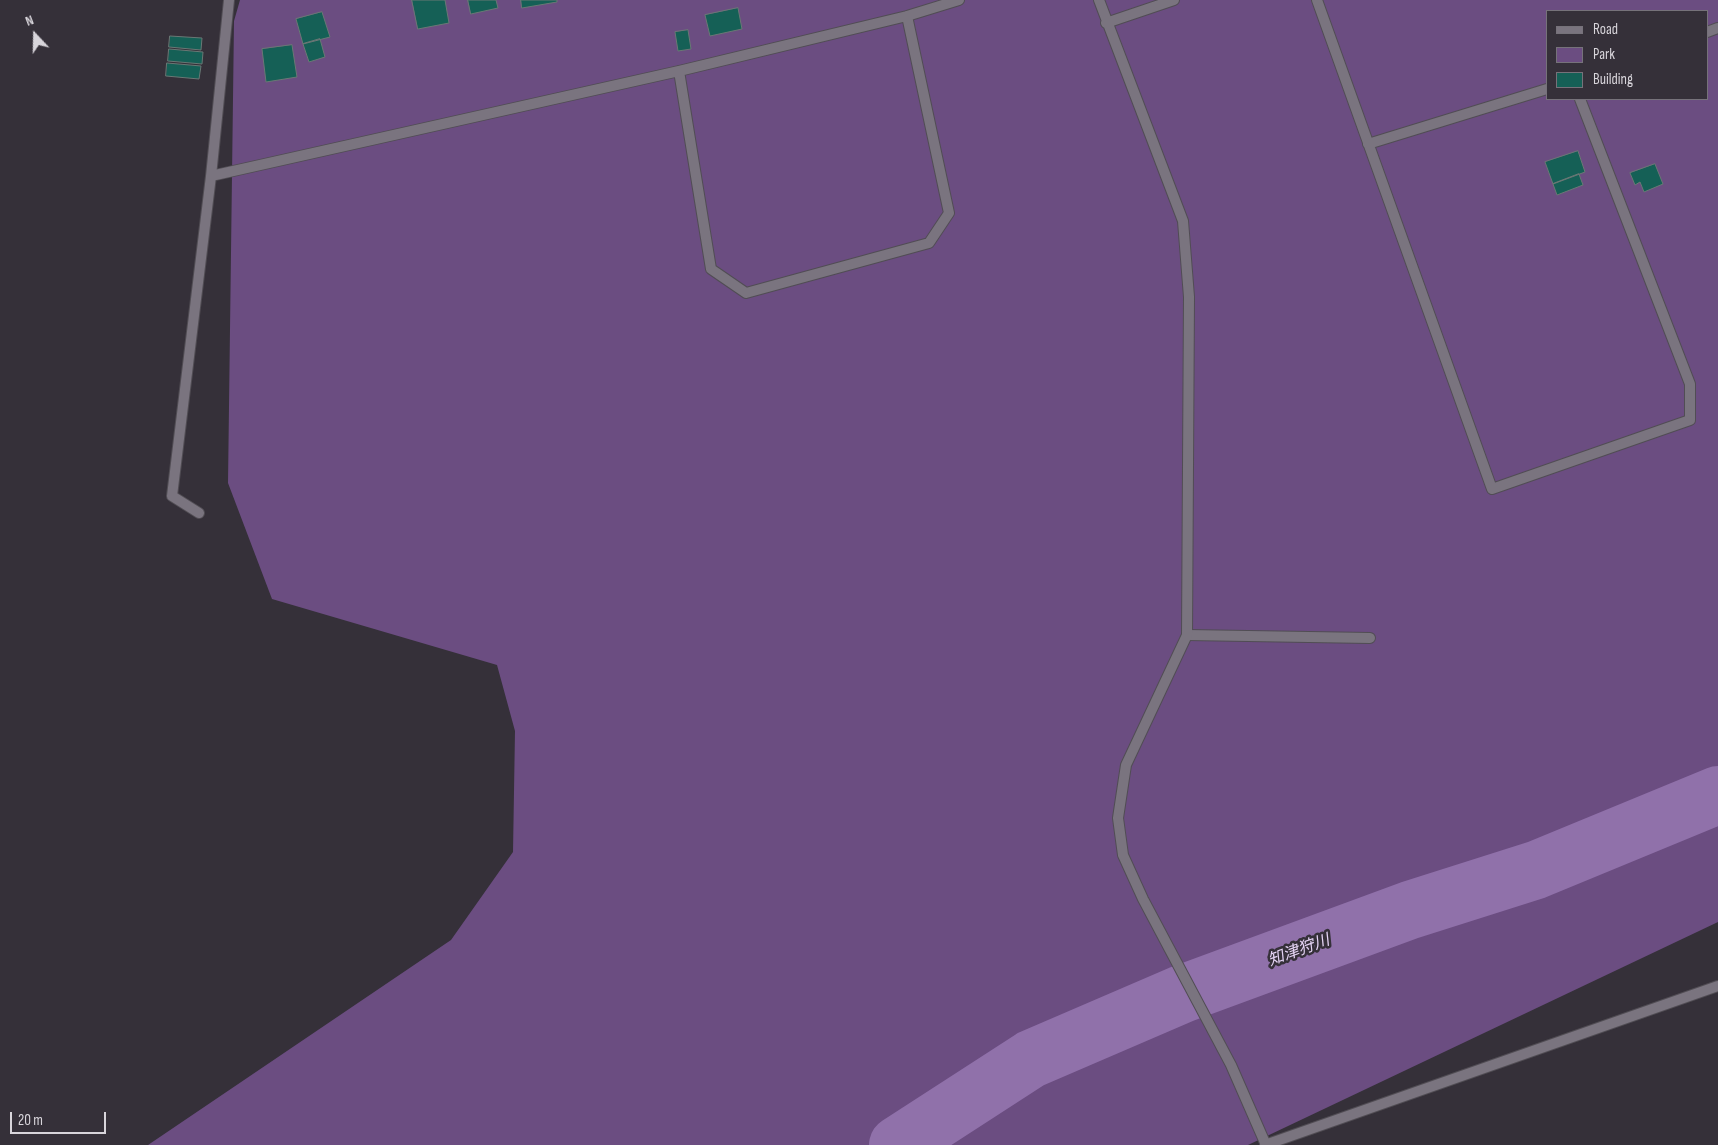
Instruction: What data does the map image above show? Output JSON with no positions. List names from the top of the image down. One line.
{"water":["知津狩川"],"legend":["Road","Park","Building"],"scale_bar":"20 m","north":"top"}
